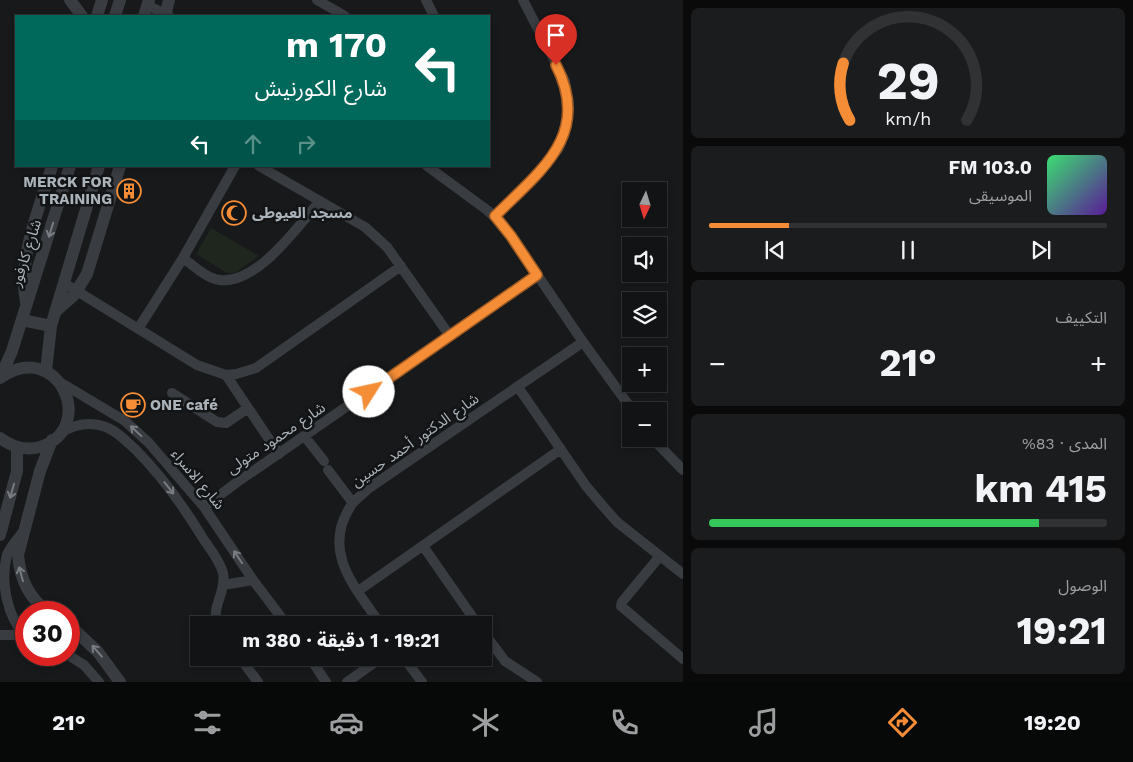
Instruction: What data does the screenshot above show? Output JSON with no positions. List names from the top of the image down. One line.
{"streets":{"street":["شارع كارفور","شارع محمود متولى","شارع الدكتور أحمد حسين","شارع الاسراء"]},"crossings":[["شارع محمود متولى","شارع الاسراء"]],"places":{"building":["MERCK FOR TRAINING"],"mosque":["مسجد العيوطى"],"cafe":["ONE café"]},"north":"bottom","page":{"turn":["170 m","شارع الكورنيش"],"song":["103.0 FM","الموسيقى"],"map_buttons":["+","−"],"tile":["التكييف",["المدى · 83%","415 km"],["الوصول","19:21"]],"heat":["−","21°","+"],"limit":"30","trip":"19:21 · 1 دقيقة · 380 m","tabs":["19:20","21°"],"gauge":["29","km/h"]}}
